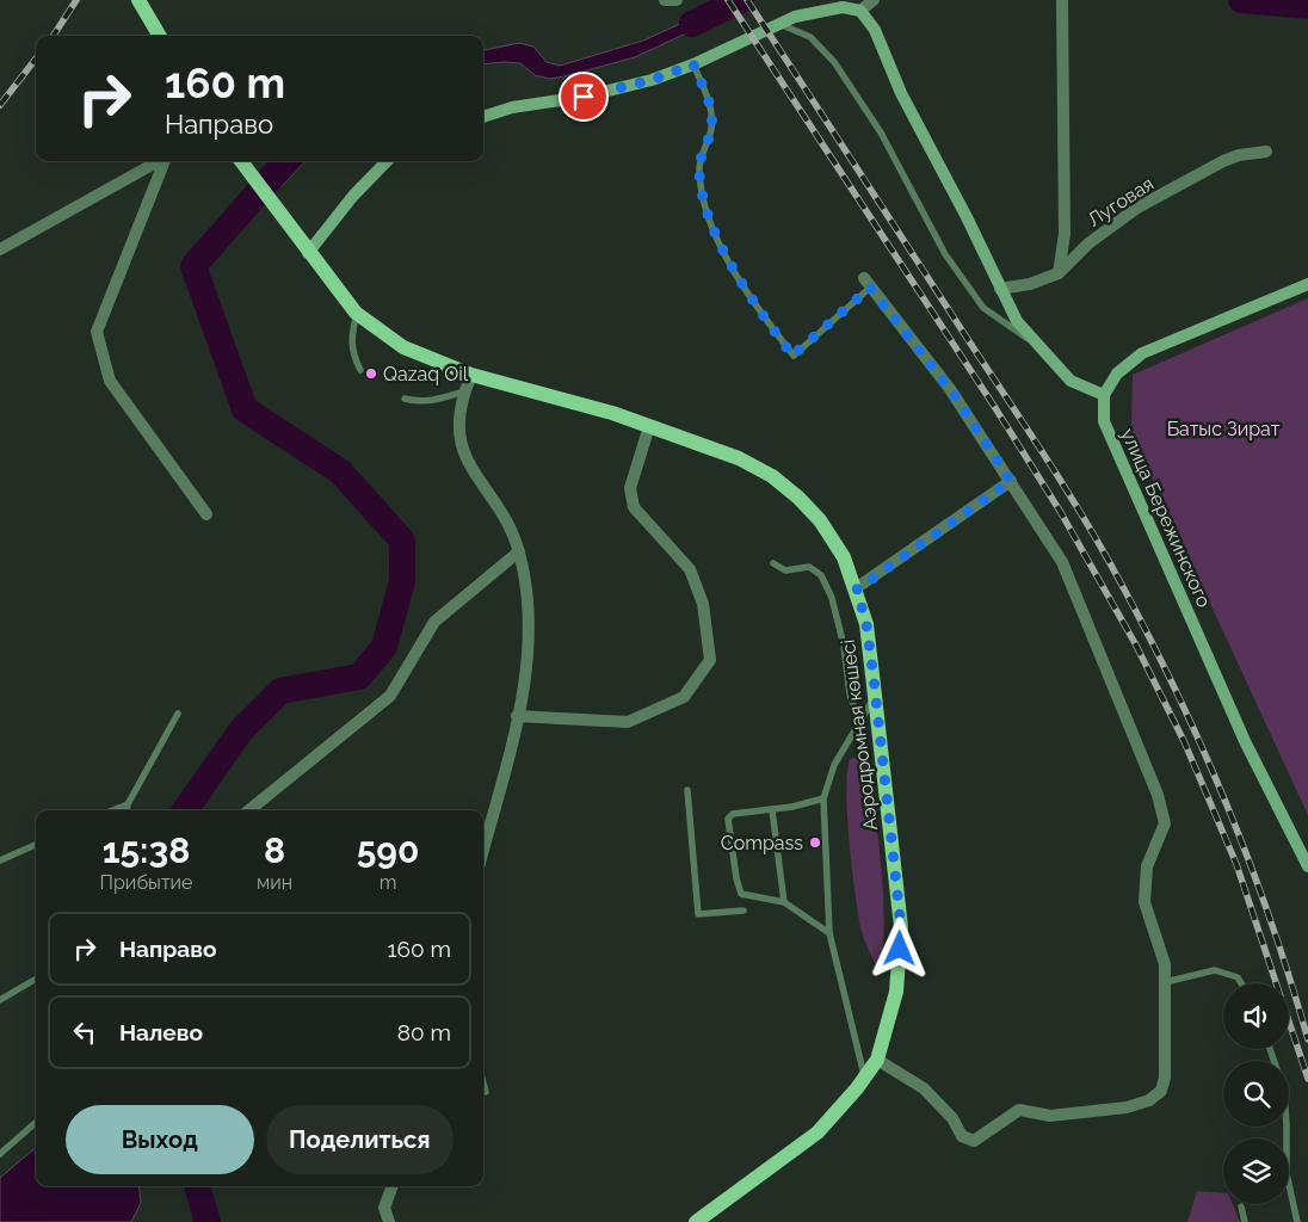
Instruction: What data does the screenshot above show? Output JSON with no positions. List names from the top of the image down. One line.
{"streets":{"main road":["улица Бережинского","Аэродромная көшесі"],"street":["Луговая"]},"parks":["Батыс Зират"],"places":["Qazaq Oil","Compass"],"page":{"turn":["160 m","Направо"],"eta":["15:38","Прибытие","8","мин","590","m"],"list":[{"name":"Направо","value":"160 m"},{"name":"Налево","value":"80 m"}],"buttons":["Выход","Поделиться"]}}
